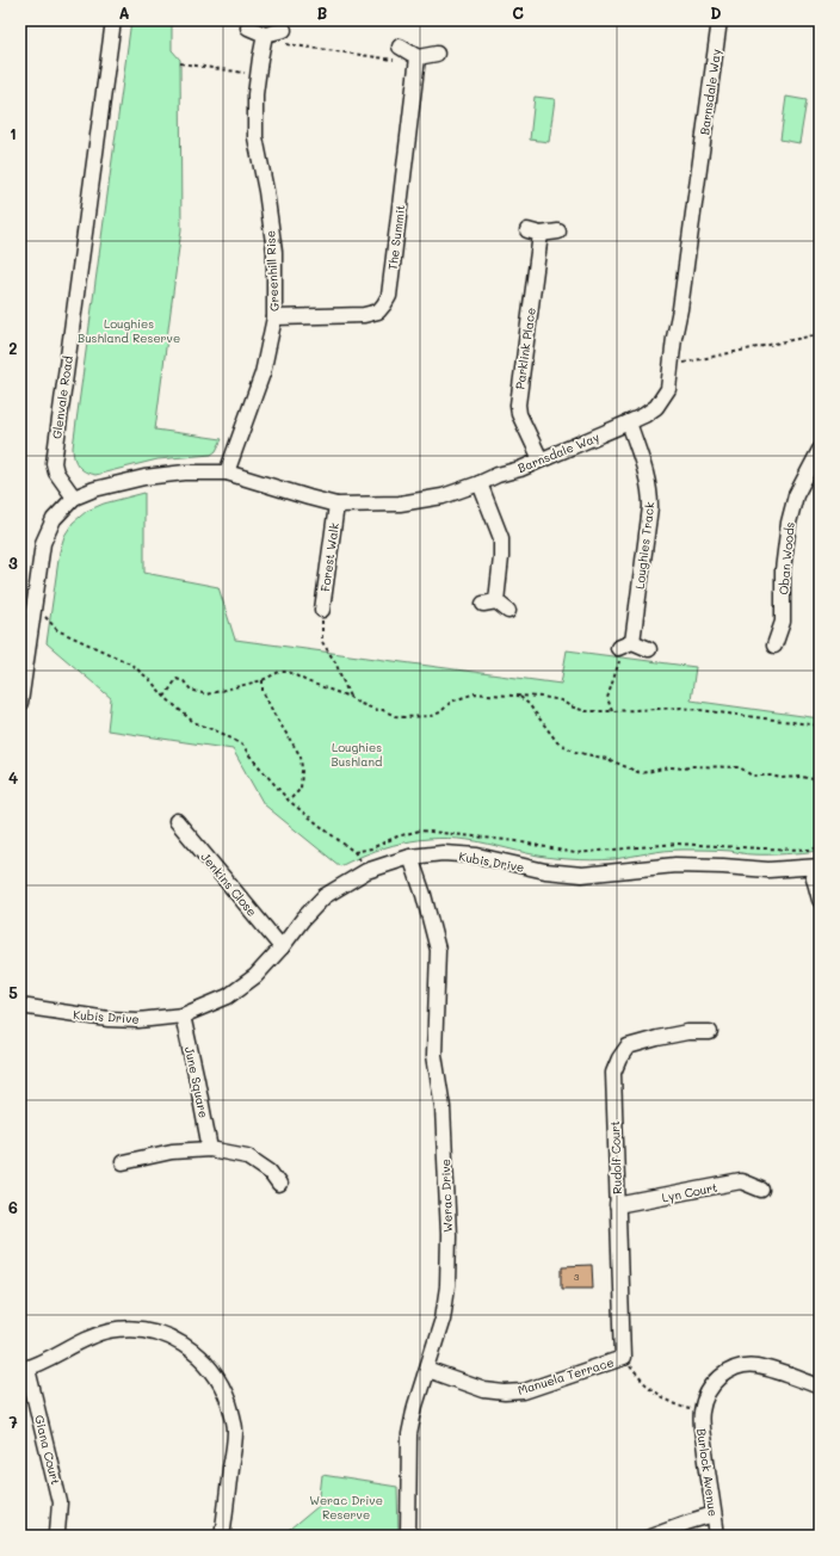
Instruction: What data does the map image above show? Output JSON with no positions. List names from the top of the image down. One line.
{"streets":{"street":["Barnsdale Way","The Summit","Greenhill Rise","Parklink Place","Glenvale Road","Loughies Track","Forest Walk","Oban Woods","Kubis Drive","Jenkins Close","June Square","Rudolf Court","Lyn Court","Werac Drive","Manuela Terrace","Giana Court","Burlock Avenue"]},"crossings":[["Barnsdale Way","Greenhill Rise"],["Barnsdale Way","Parklink Place"],["Barnsdale Way","Glenvale Road"],["Barnsdale Way","Loughies Track"],["Barnsdale Way","Forest Walk"],["The Summit","Greenhill Rise"],["Kubis Drive","Jenkins Close"],["Kubis Drive","June Square"],["Kubis Drive","Werac Drive"],["Rudolf Court","Lyn Court"],["Rudolf Court","Manuela Terrace"],["Werac Drive","Manuela Terrace"]],"parks":["Loughies Bushland Reserve","Loughies Bushland","Werac Drive Reserve"],"house_numbers":["3"],"grid":{"columns":["A","B","C","D"],"rows":["1","2","3","4","5","6","7"]}}
